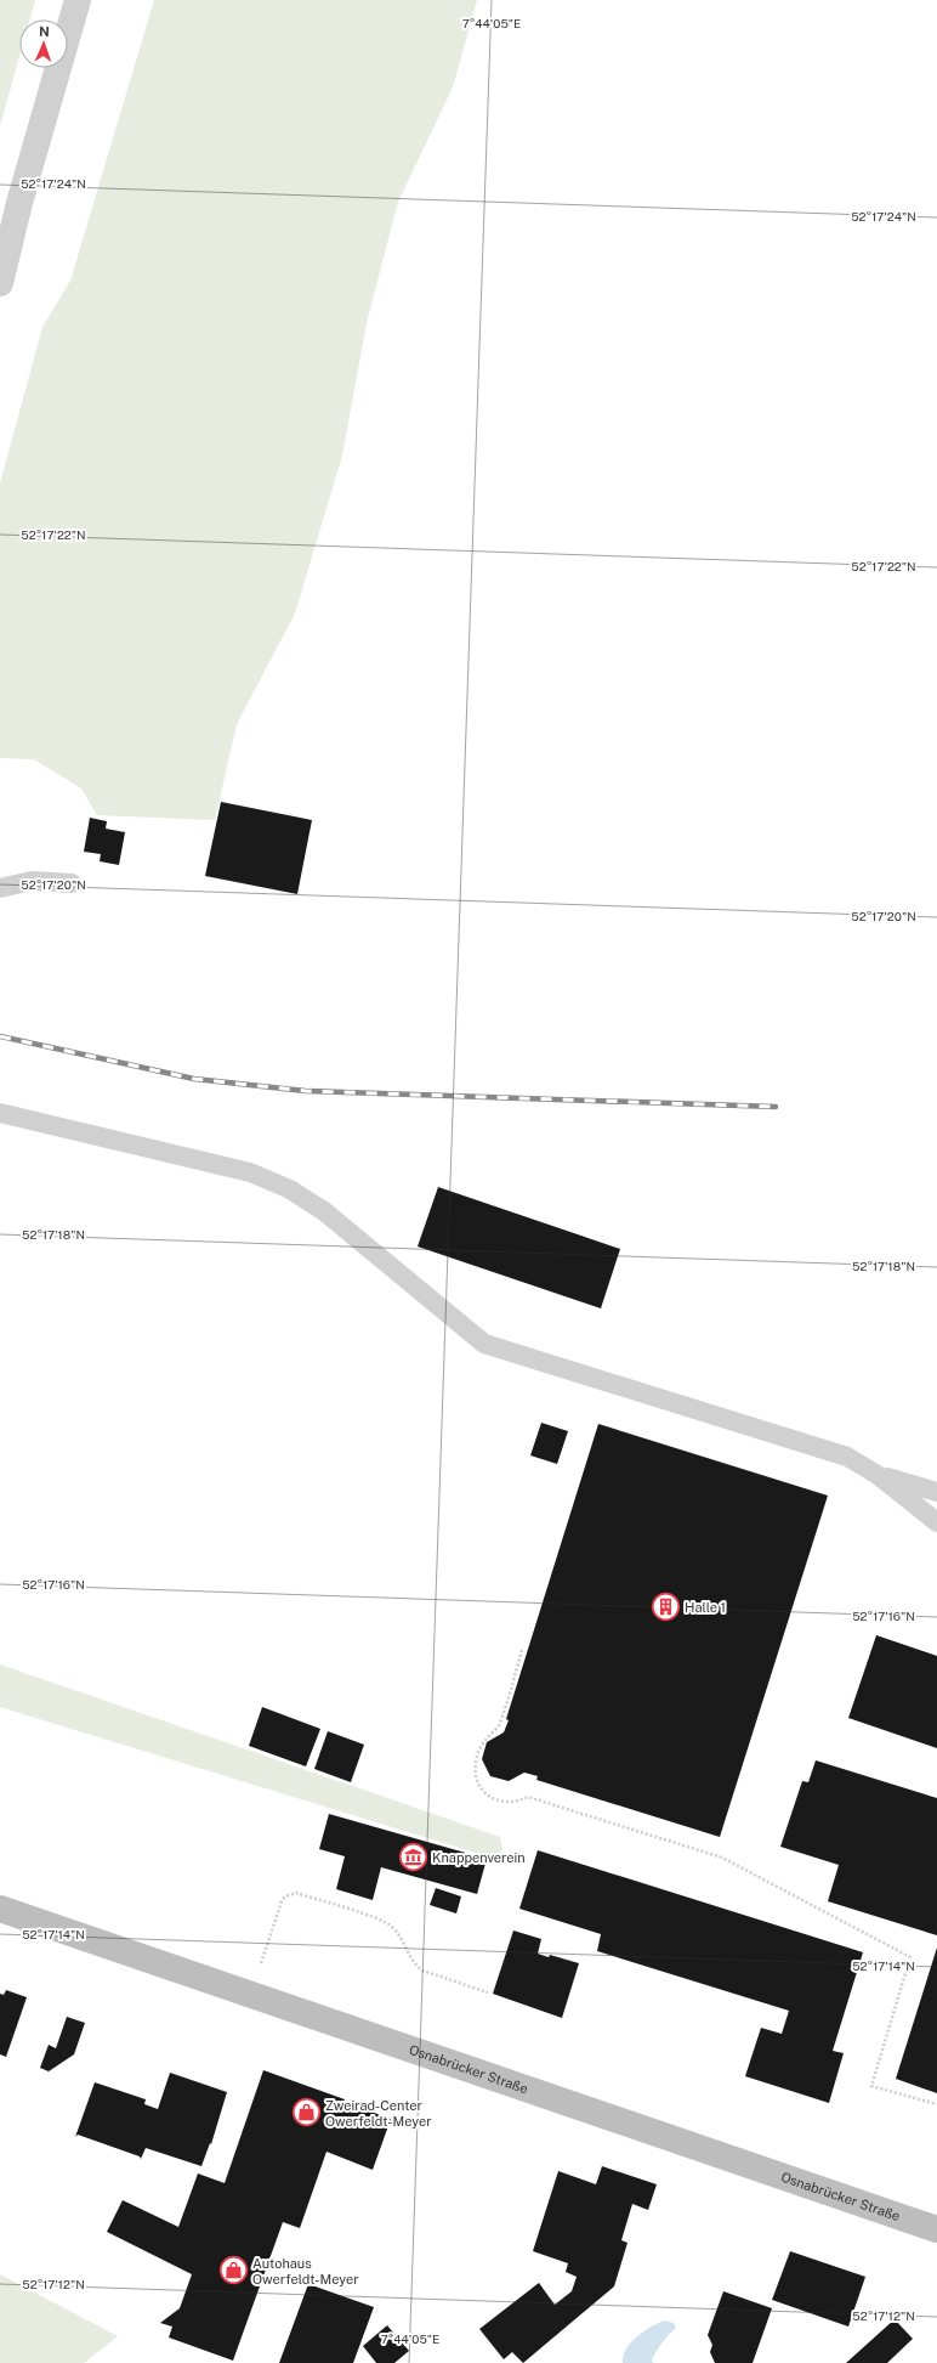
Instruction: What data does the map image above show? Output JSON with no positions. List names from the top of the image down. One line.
{"streets":{"main road":["Osnabrücker Straße"]},"places":{"building":["Halle 1"],"museum":["Knappenverein"],"shop":["Zweirad-Center Owerfeldt-Meyer","Autohaus Owerfeldt-Meyer"]},"north":"top","coordinates":["7°44'05\"E","52°17'24\"N","52°17'22\"N","52°17'20\"N","52°17'18\"N","52°17'16\"N","52°17'14\"N","52°17'12\"N"]}
